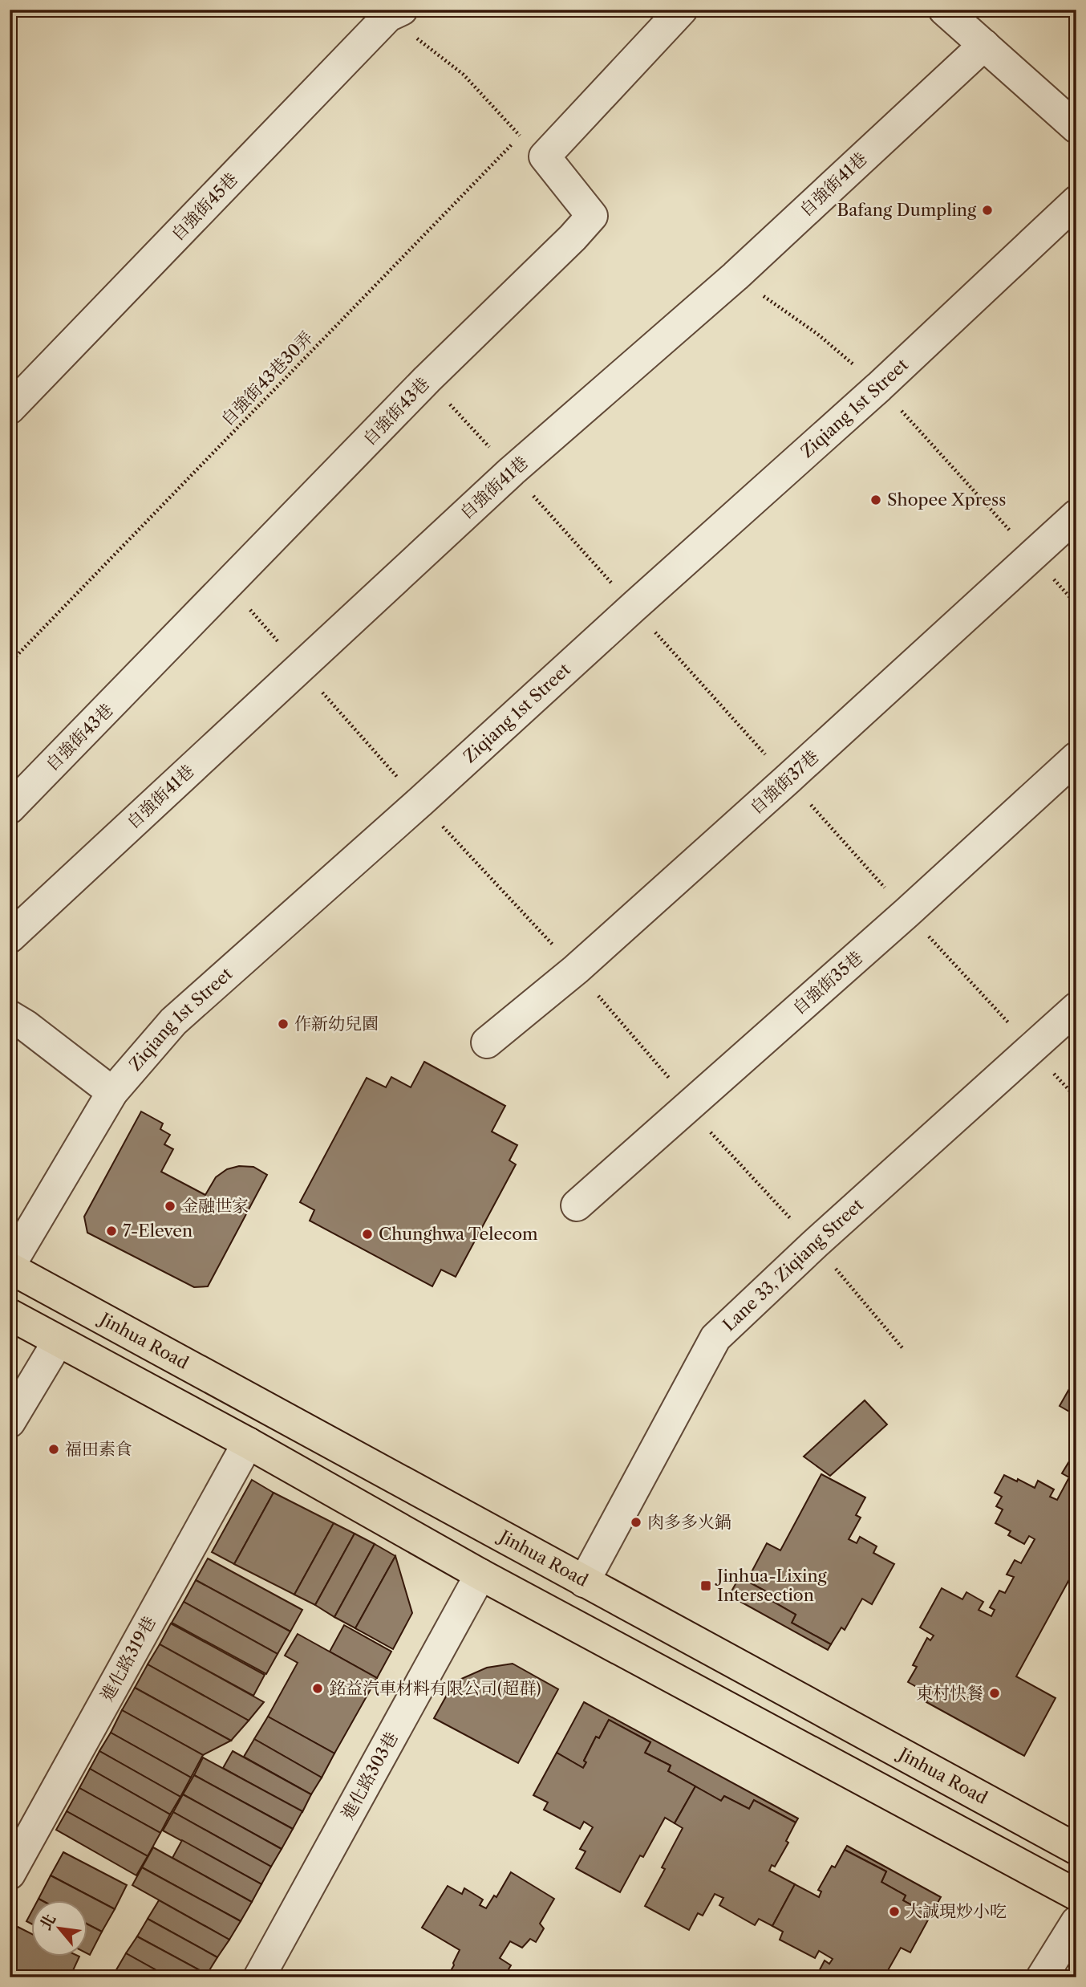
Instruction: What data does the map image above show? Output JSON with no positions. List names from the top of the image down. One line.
{"streets":{"main road":["Jinhua Road"],"street":["自強街41巷","自強街45巷","Ziqiang 1st Street","自強街43巷","自強街37巷","自強街35巷","Lane 33, Ziqiang Street","進化路319巷","進化路303巷"],"path":["自強街43巷30弄"]},"crossings":[["自強街45巷","自強街43巷30弄"],["Ziqiang 1st Street","Jinhua Road"],["Lane 33, Ziqiang Street","Jinhua Road"]],"places":{"other":["Bafang Dumpling","Shopee Xpress","作新幼兒園","金融世家","7-Eleven","Chunghwa Telecom","福田素食","肉多多火鍋","銘益汽車材料有限公司(超群)","東村快餐","大誠現炒小吃"],"transit":["Jinhua-Lixing Intersection"]},"north":"top left"}
